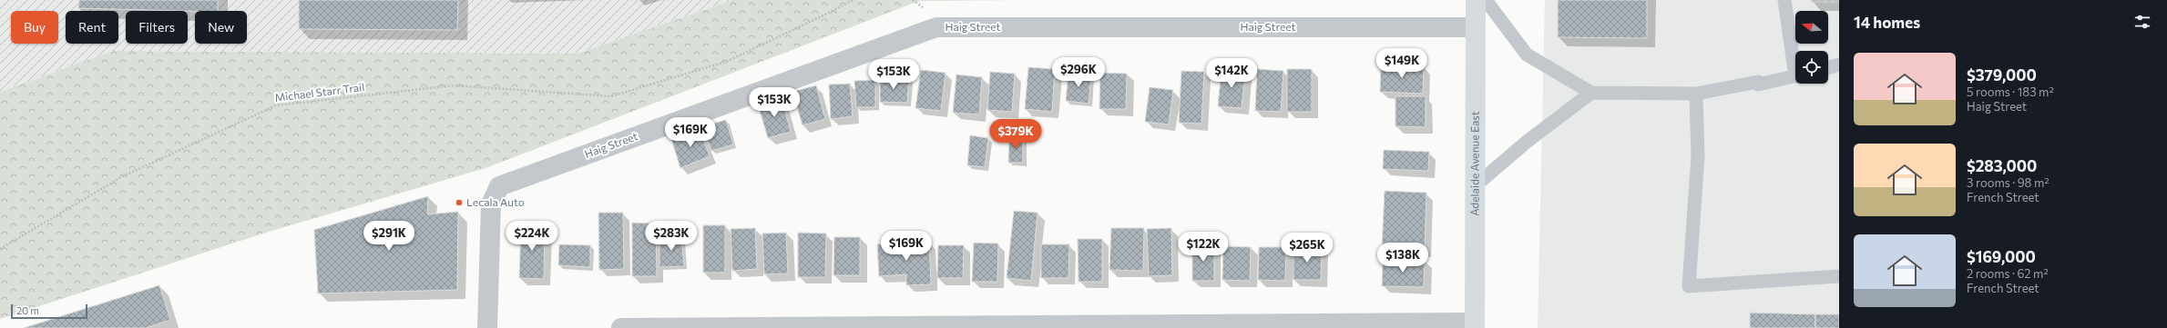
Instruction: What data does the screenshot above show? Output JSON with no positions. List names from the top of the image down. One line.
{"streets":{"main road":["Adelaide Avenue East"],"street":["Haig Street"],"path":["Michael Starr Trail"]},"crossings":[["Haig Street","Adelaide Avenue East"]],"places":["Lecala Auto"],"scale_bar":"20 m","north":"left","page":{"heading":"14 homes","chip":["Buy","Rent","Filters","New"],"list":[{"name":"$379,000","note":"5 rooms · 183 m² · Haig Street"},{"name":"$283,000","note":"3 rooms · 98 m² · French Street"},{"name":"$169,000","note":"2 rooms · 62 m² · French Street"}],"price":["$149K","$296K","$142K","$153K","$153K","$169K","$379K","$291K","$224K","$283K","$169K","$122K","$265K","$138K"],"scale":"20 m"}}
